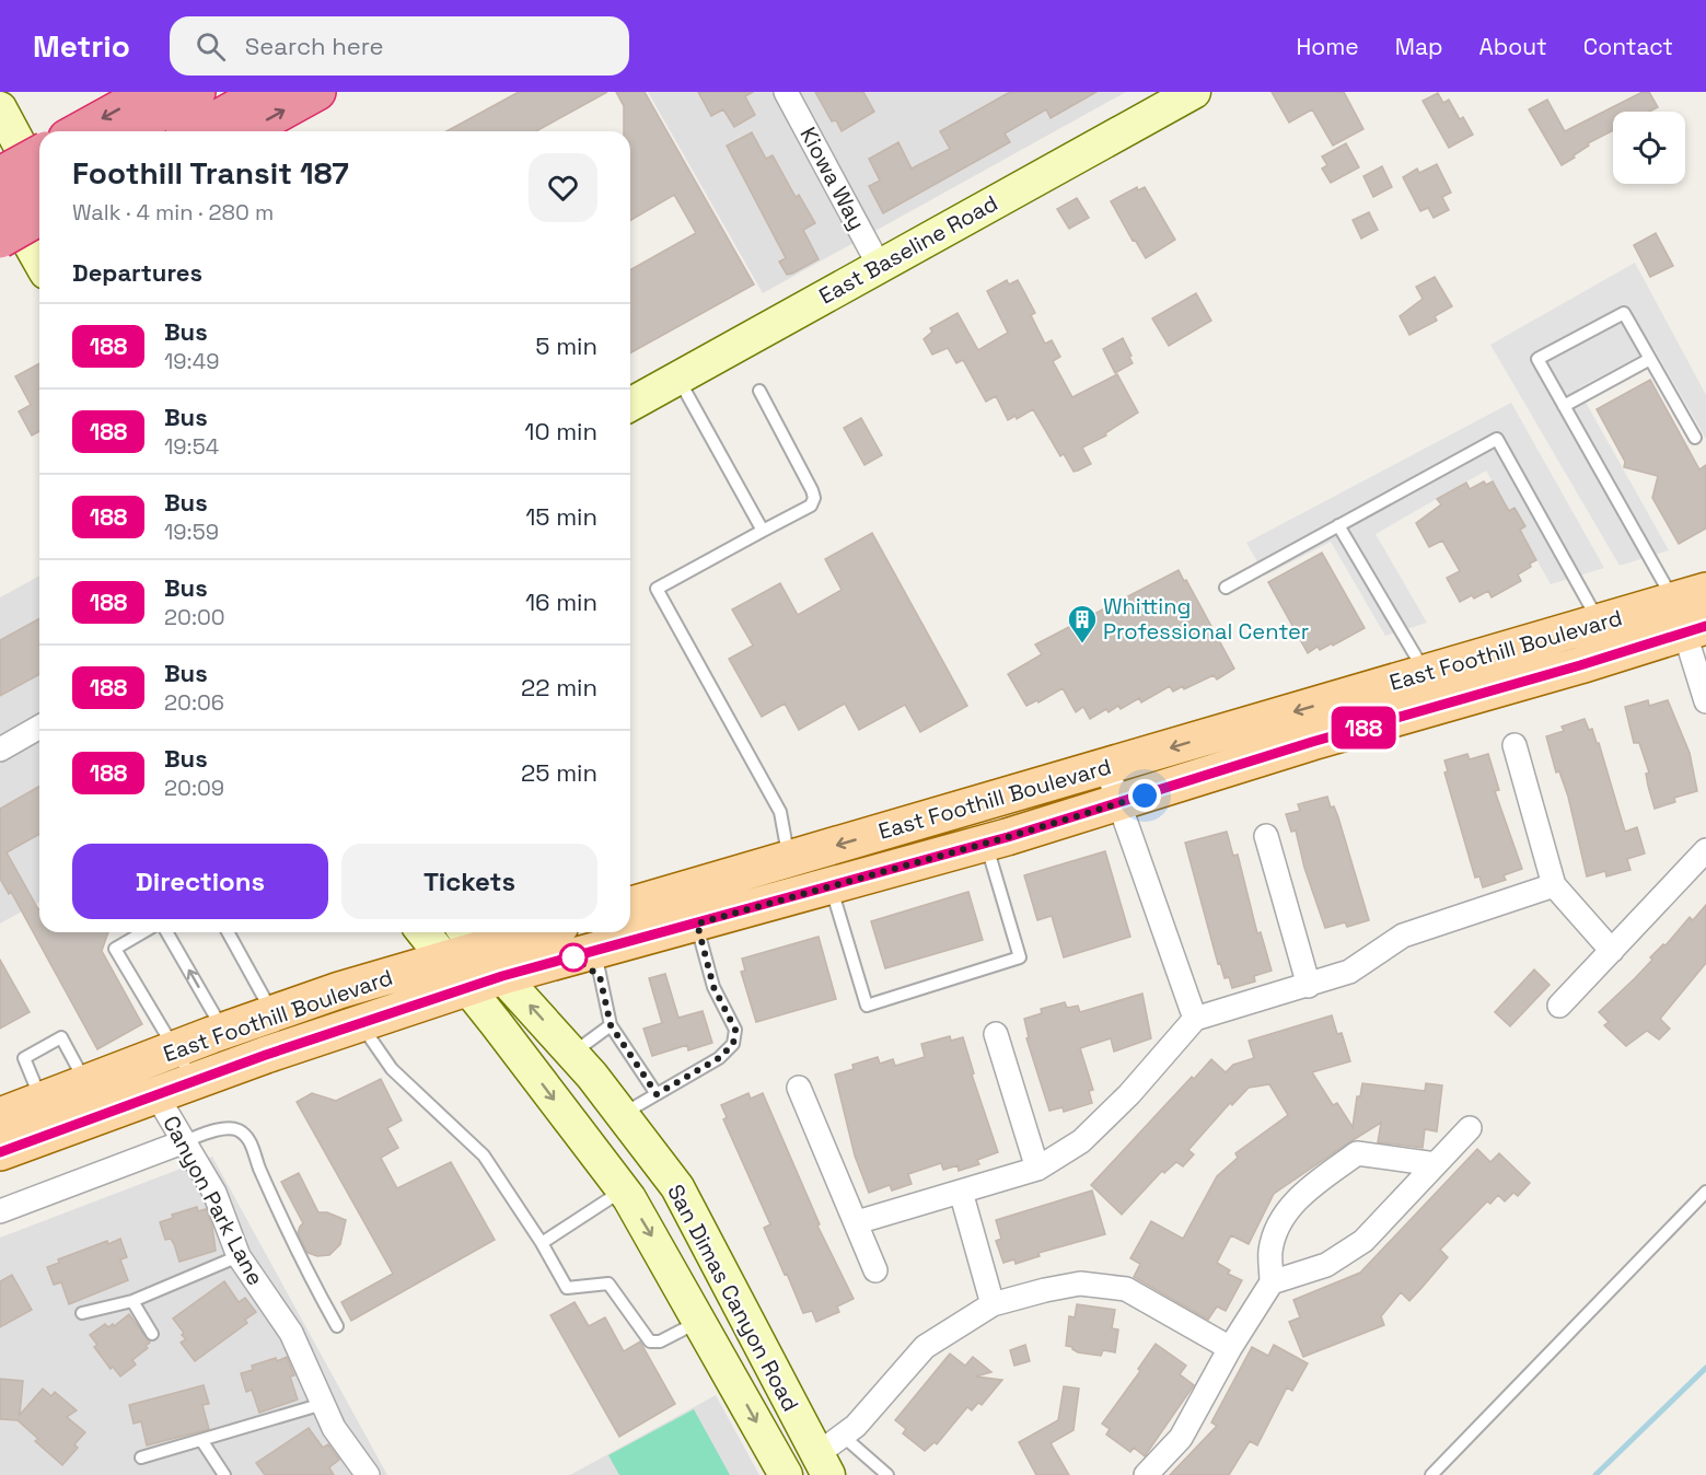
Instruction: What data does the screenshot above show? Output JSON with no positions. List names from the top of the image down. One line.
{"streets":{"main road":["East Foothill Boulevard"],"street":["Kiowa Way","East Baseline Road","Canyon Park Lane","San Dimas Canyon Road"]},"crossings":[["Kiowa Way","East Baseline Road"],["East Foothill Boulevard","Canyon Park Lane"],["East Foothill Boulevard","San Dimas Canyon Road"]],"places":{"building":["Whitting Professional Center"]},"lines":["bus line 188"],"page":{"header":"Metrio","search":"Search here","nav":["Home","Map","About","Contact"],"on_map":"188","heading":[["Foothill Transit 187","Walk · 4 min · 280 m"],"Departures"],"list":[{"mark":"188","name":"Bus","note":"19:49","value":"5 min"},{"mark":"188","name":"Bus","note":"19:54","value":"10 min"},{"mark":"188","name":"Bus","note":"19:59","value":"15 min"},{"mark":"188","name":"Bus","note":"20:00","value":"16 min"},{"mark":"188","name":"Bus","note":"20:06","value":"22 min"},{"mark":"188","name":"Bus","note":"20:09","value":"25 min"}],"buttons":["Directions","Tickets"]}}
